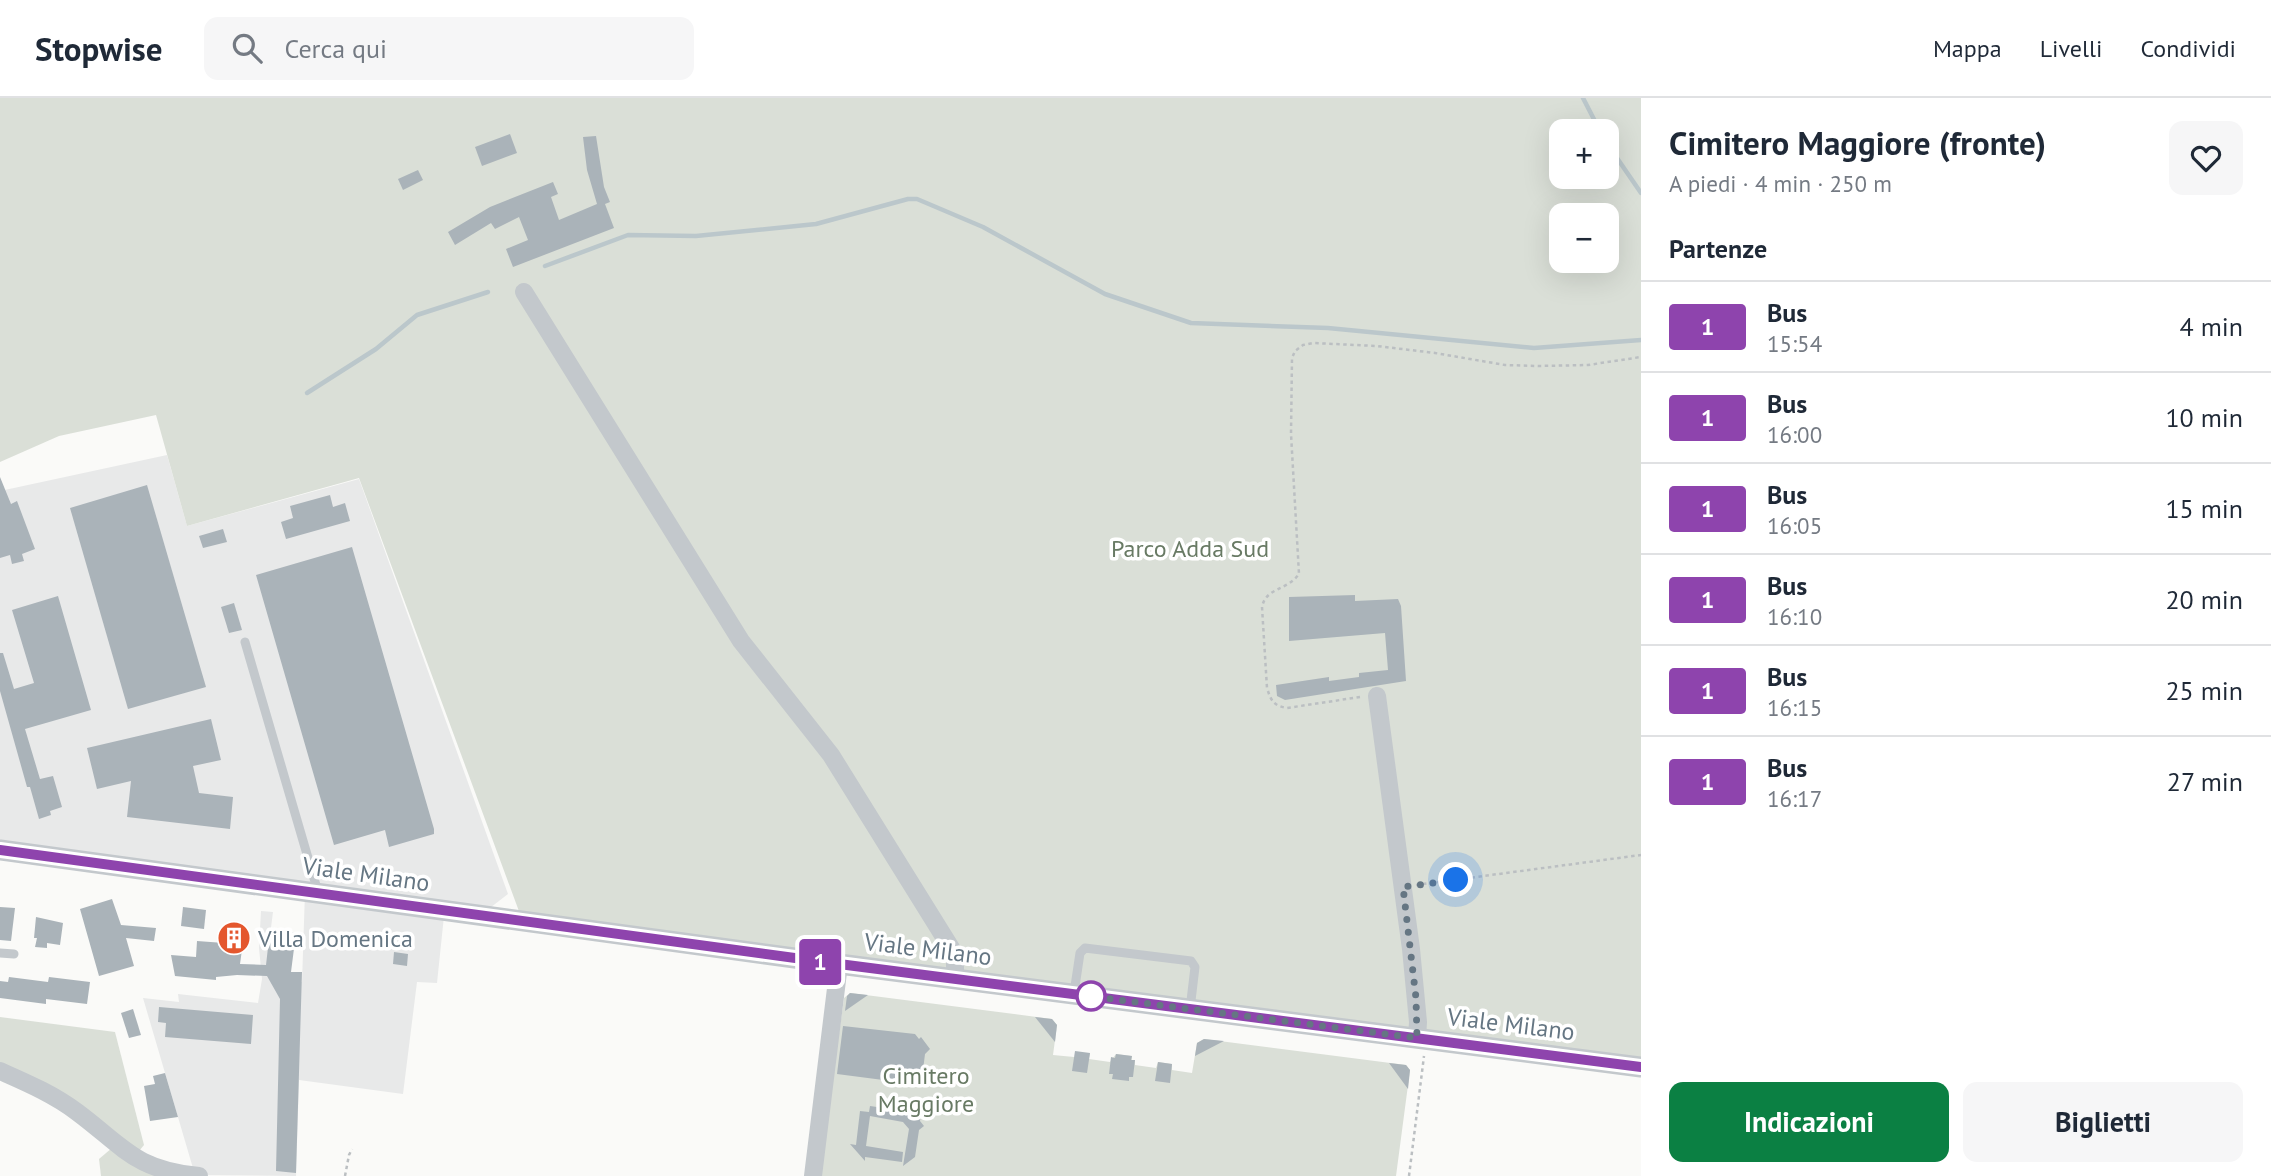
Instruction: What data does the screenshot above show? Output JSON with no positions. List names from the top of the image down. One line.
{"streets":{"street":["Viale Milano"]},"parks":["Parco Adda Sud","Cimitero Maggiore"],"places":{"building":["Villa Domenica"]},"lines":["bus line 1"],"page":{"header":"Stopwise","search":"Cerca qui","nav":["Mappa","Livelli","Condividi"],"on_map":"1","heading":[["Cimitero Maggiore (fronte)","A piedi · 4 min · 250 m"],"Partenze"],"map_buttons":["+","−"],"list":[{"mark":"1","name":"Bus","note":"15:54","value":"4 min"},{"mark":"1","name":"Bus","note":"16:00","value":"10 min"},{"mark":"1","name":"Bus","note":"16:05","value":"15 min"},{"mark":"1","name":"Bus","note":"16:10","value":"20 min"},{"mark":"1","name":"Bus","note":"16:15","value":"25 min"},{"mark":"1","name":"Bus","note":"16:17","value":"27 min"}],"buttons":["Indicazioni","Biglietti"]}}
